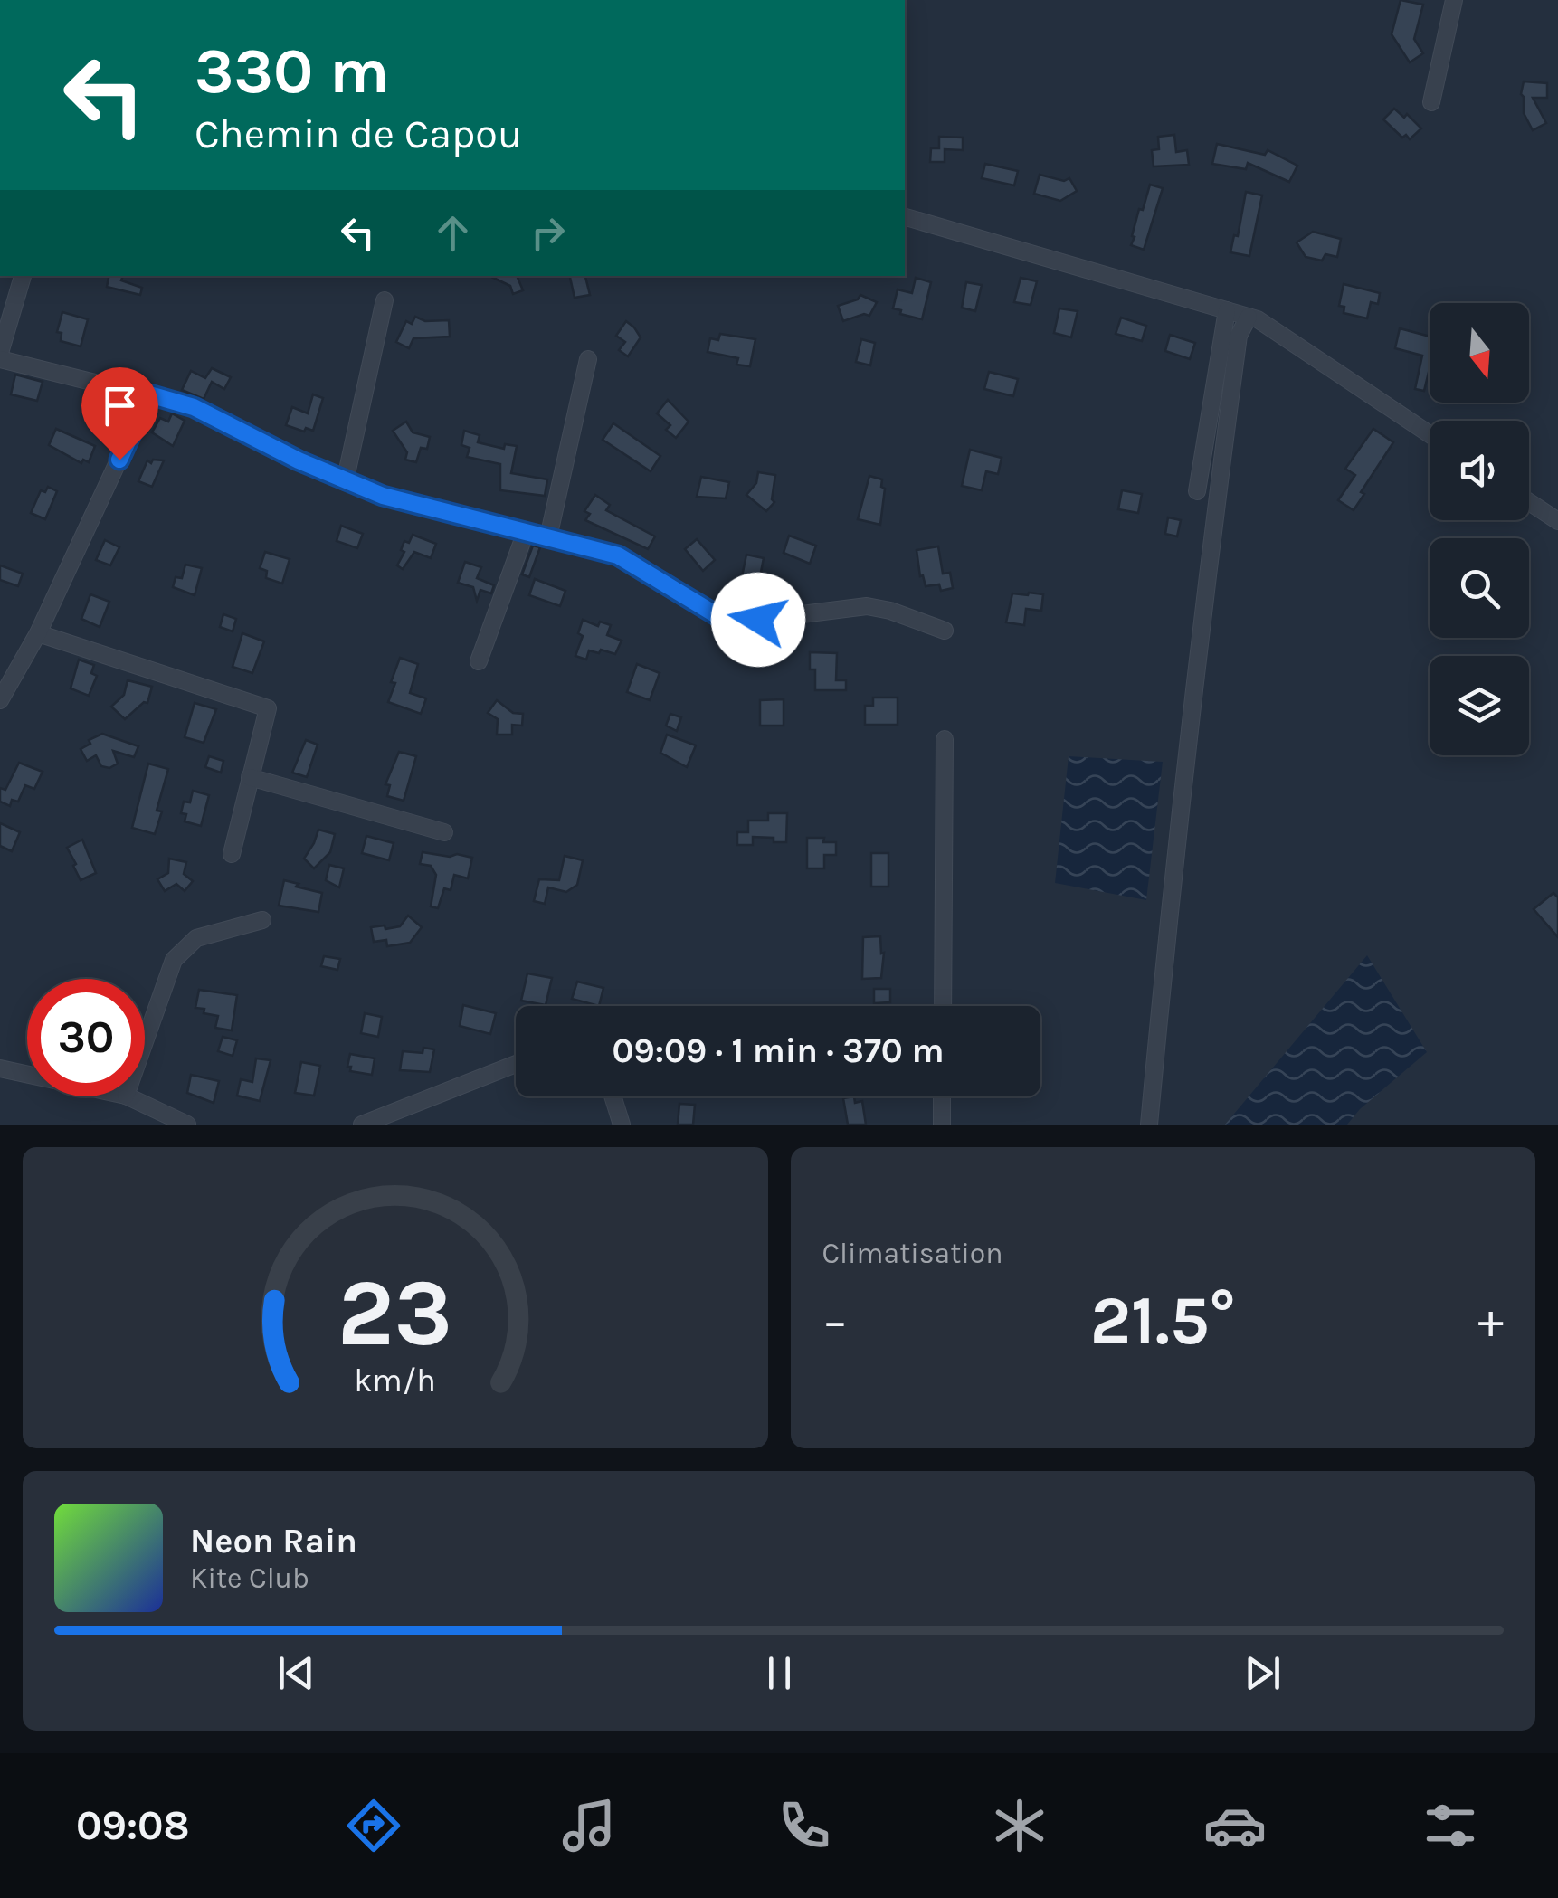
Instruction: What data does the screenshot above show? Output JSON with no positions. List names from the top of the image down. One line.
{"north":"bottom","page":{"turn":["330 m","Chemin de Capou"],"limit":"30","trip":"09:09 · 1 min · 370 m","tile":"Climatisation","heat":["−","21.5°","+"],"song":["Neon Rain","Kite Club"],"tabs":"09:08","gauge":["23","km/h"]}}
